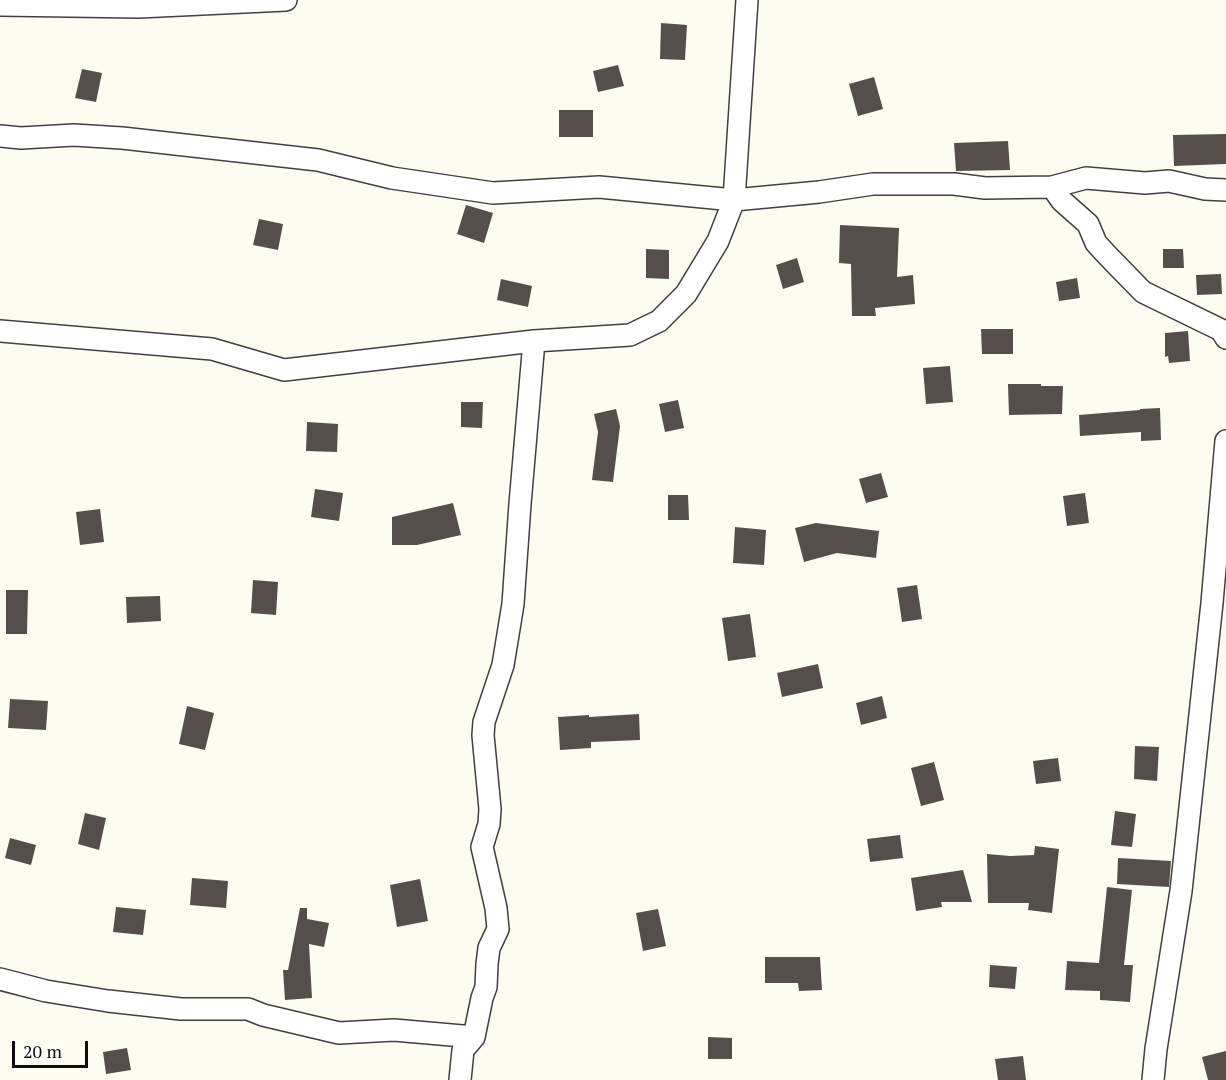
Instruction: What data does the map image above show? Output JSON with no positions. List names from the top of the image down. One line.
{"scale_bar":"20 m"}
